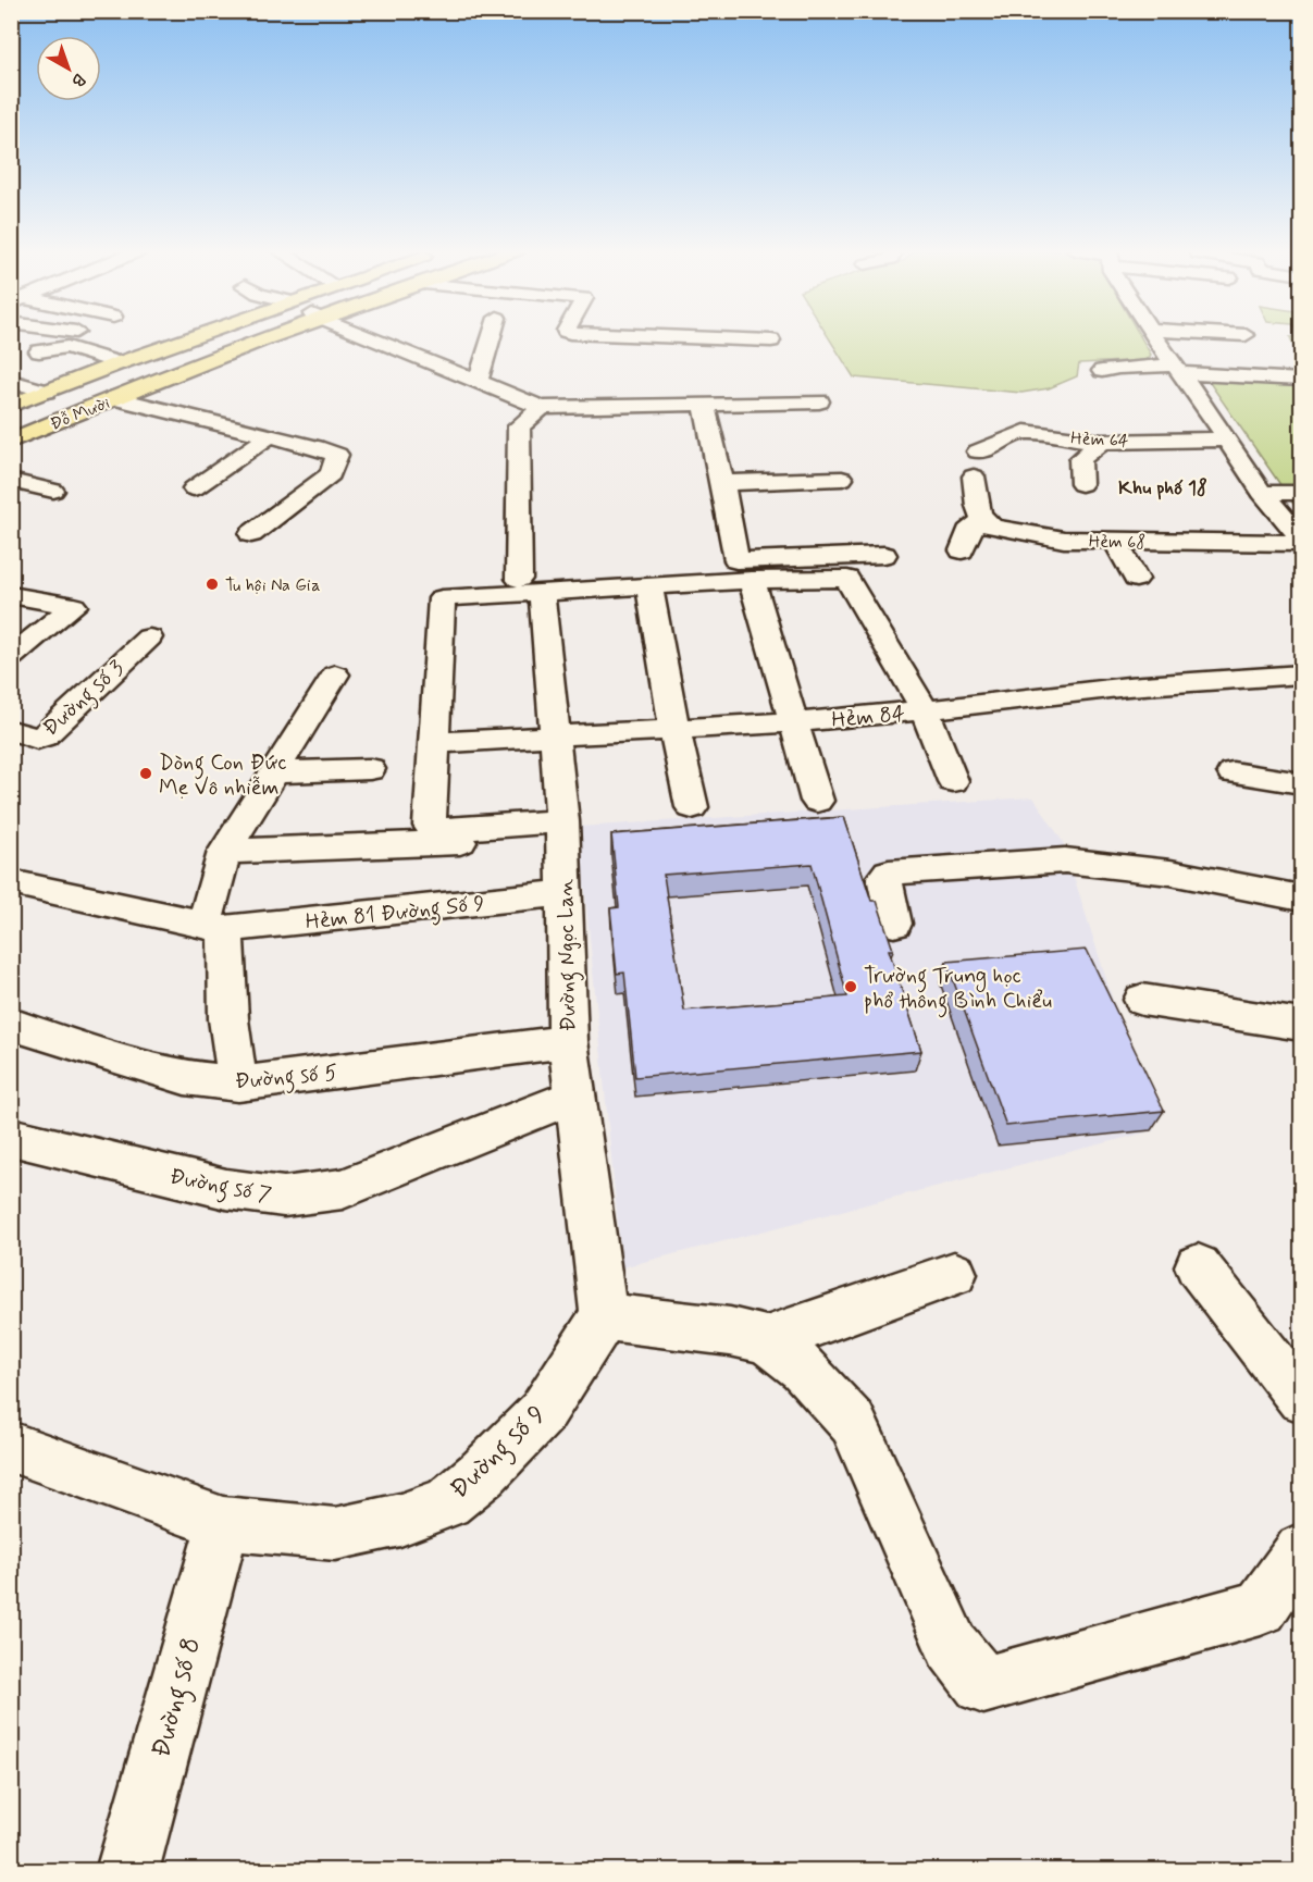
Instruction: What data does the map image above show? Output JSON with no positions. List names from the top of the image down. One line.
{"streets":{"highway":["Đỗ Mười"],"street":["Hẻm 64","Hẻm 68","Đường số 3","Hẻm 84","Hẻm 81 Đường Số 9","Đường Ngọc Lan","Đường số 5","Đường số 7","Đường số 9","Đường số 8"]},"crossings":[["Hẻm 84","Đường Ngọc Lan"],["Hẻm 81 Đường Số 9","Đường Ngọc Lan"],["Đường Ngọc Lan","Đường số 5"],["Đường Ngọc Lan","Đường số 7"],["Đường Ngọc Lan","Đường số 9"],["Đường số 9","Đường số 8"]],"districts":["Khu phố 18"],"places":["Tu hội Na Gia","Dòng Con Đức Mẹ Vô nhiễm","Trường Trung học phổ thông Bình Chiểu"],"north":"bottom right"}
